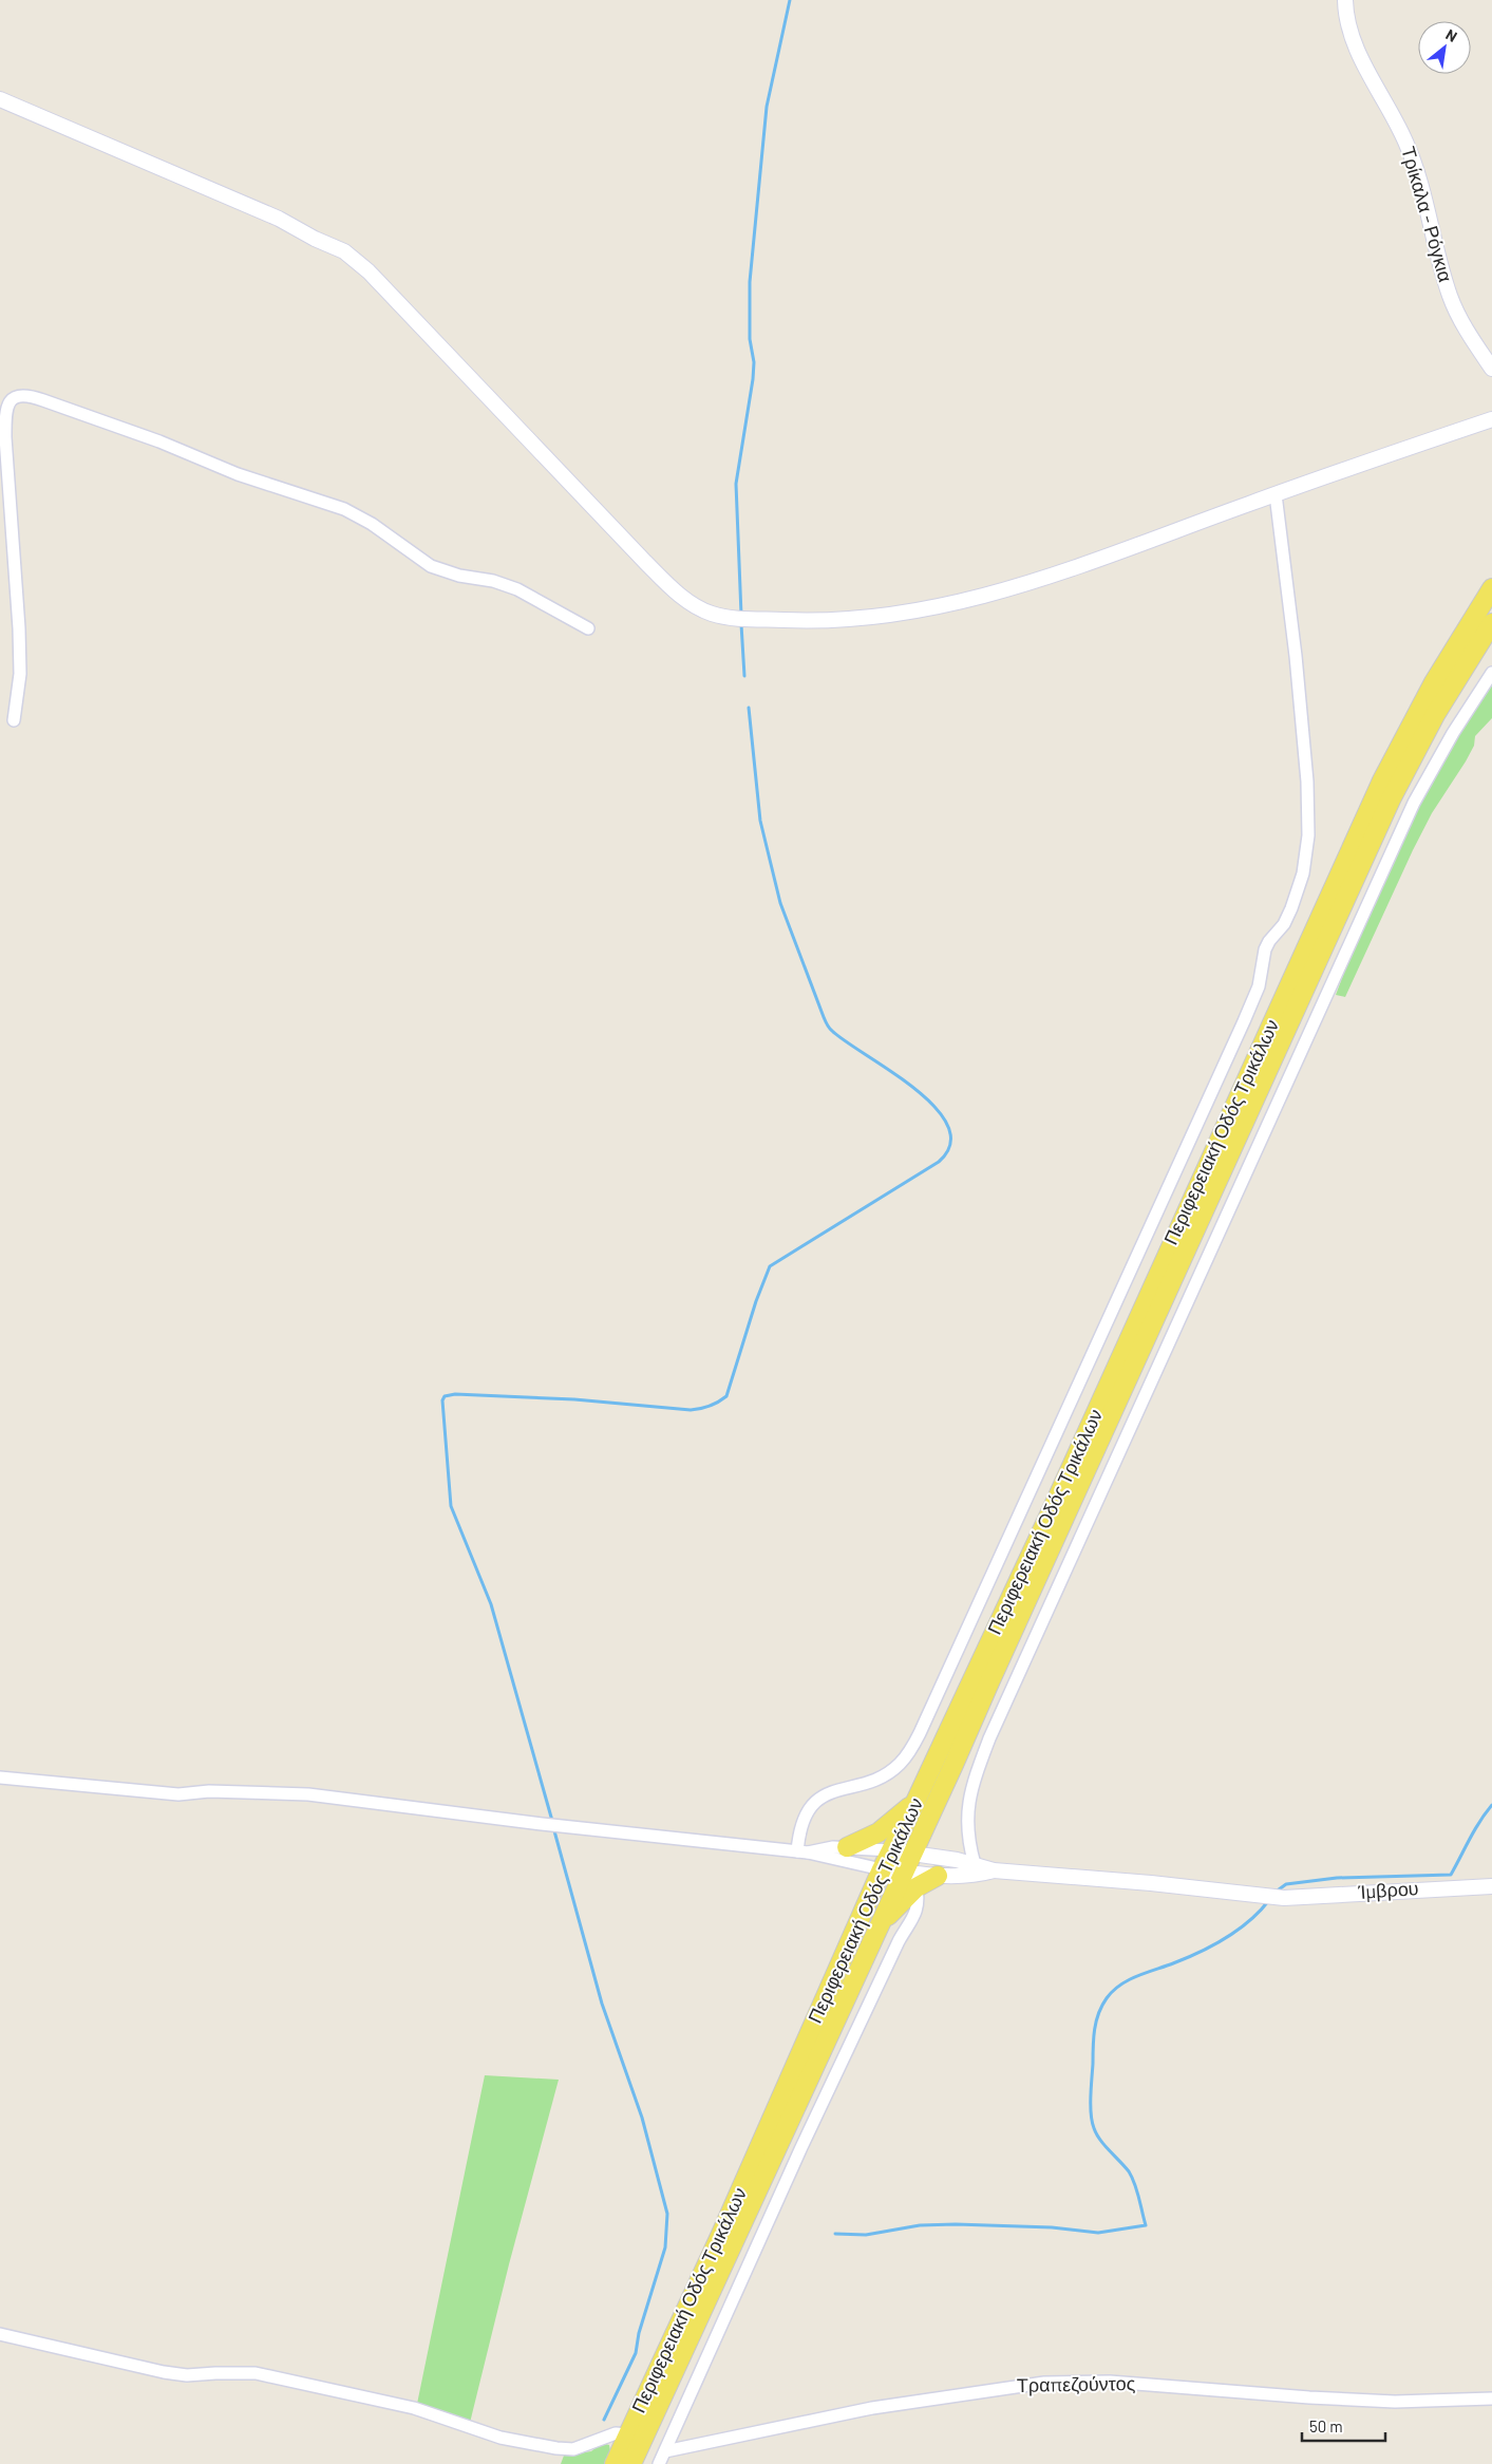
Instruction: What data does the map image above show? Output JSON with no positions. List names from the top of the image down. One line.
{"streets":{"main road":["Περιφερειακή Οδός Τρικάλων"],"street":["Τρίκαλα - Ρόγκια","Ίμβρου","Τραπεζούντος"]},"scale_bar":"50 m","north":"top right"}
